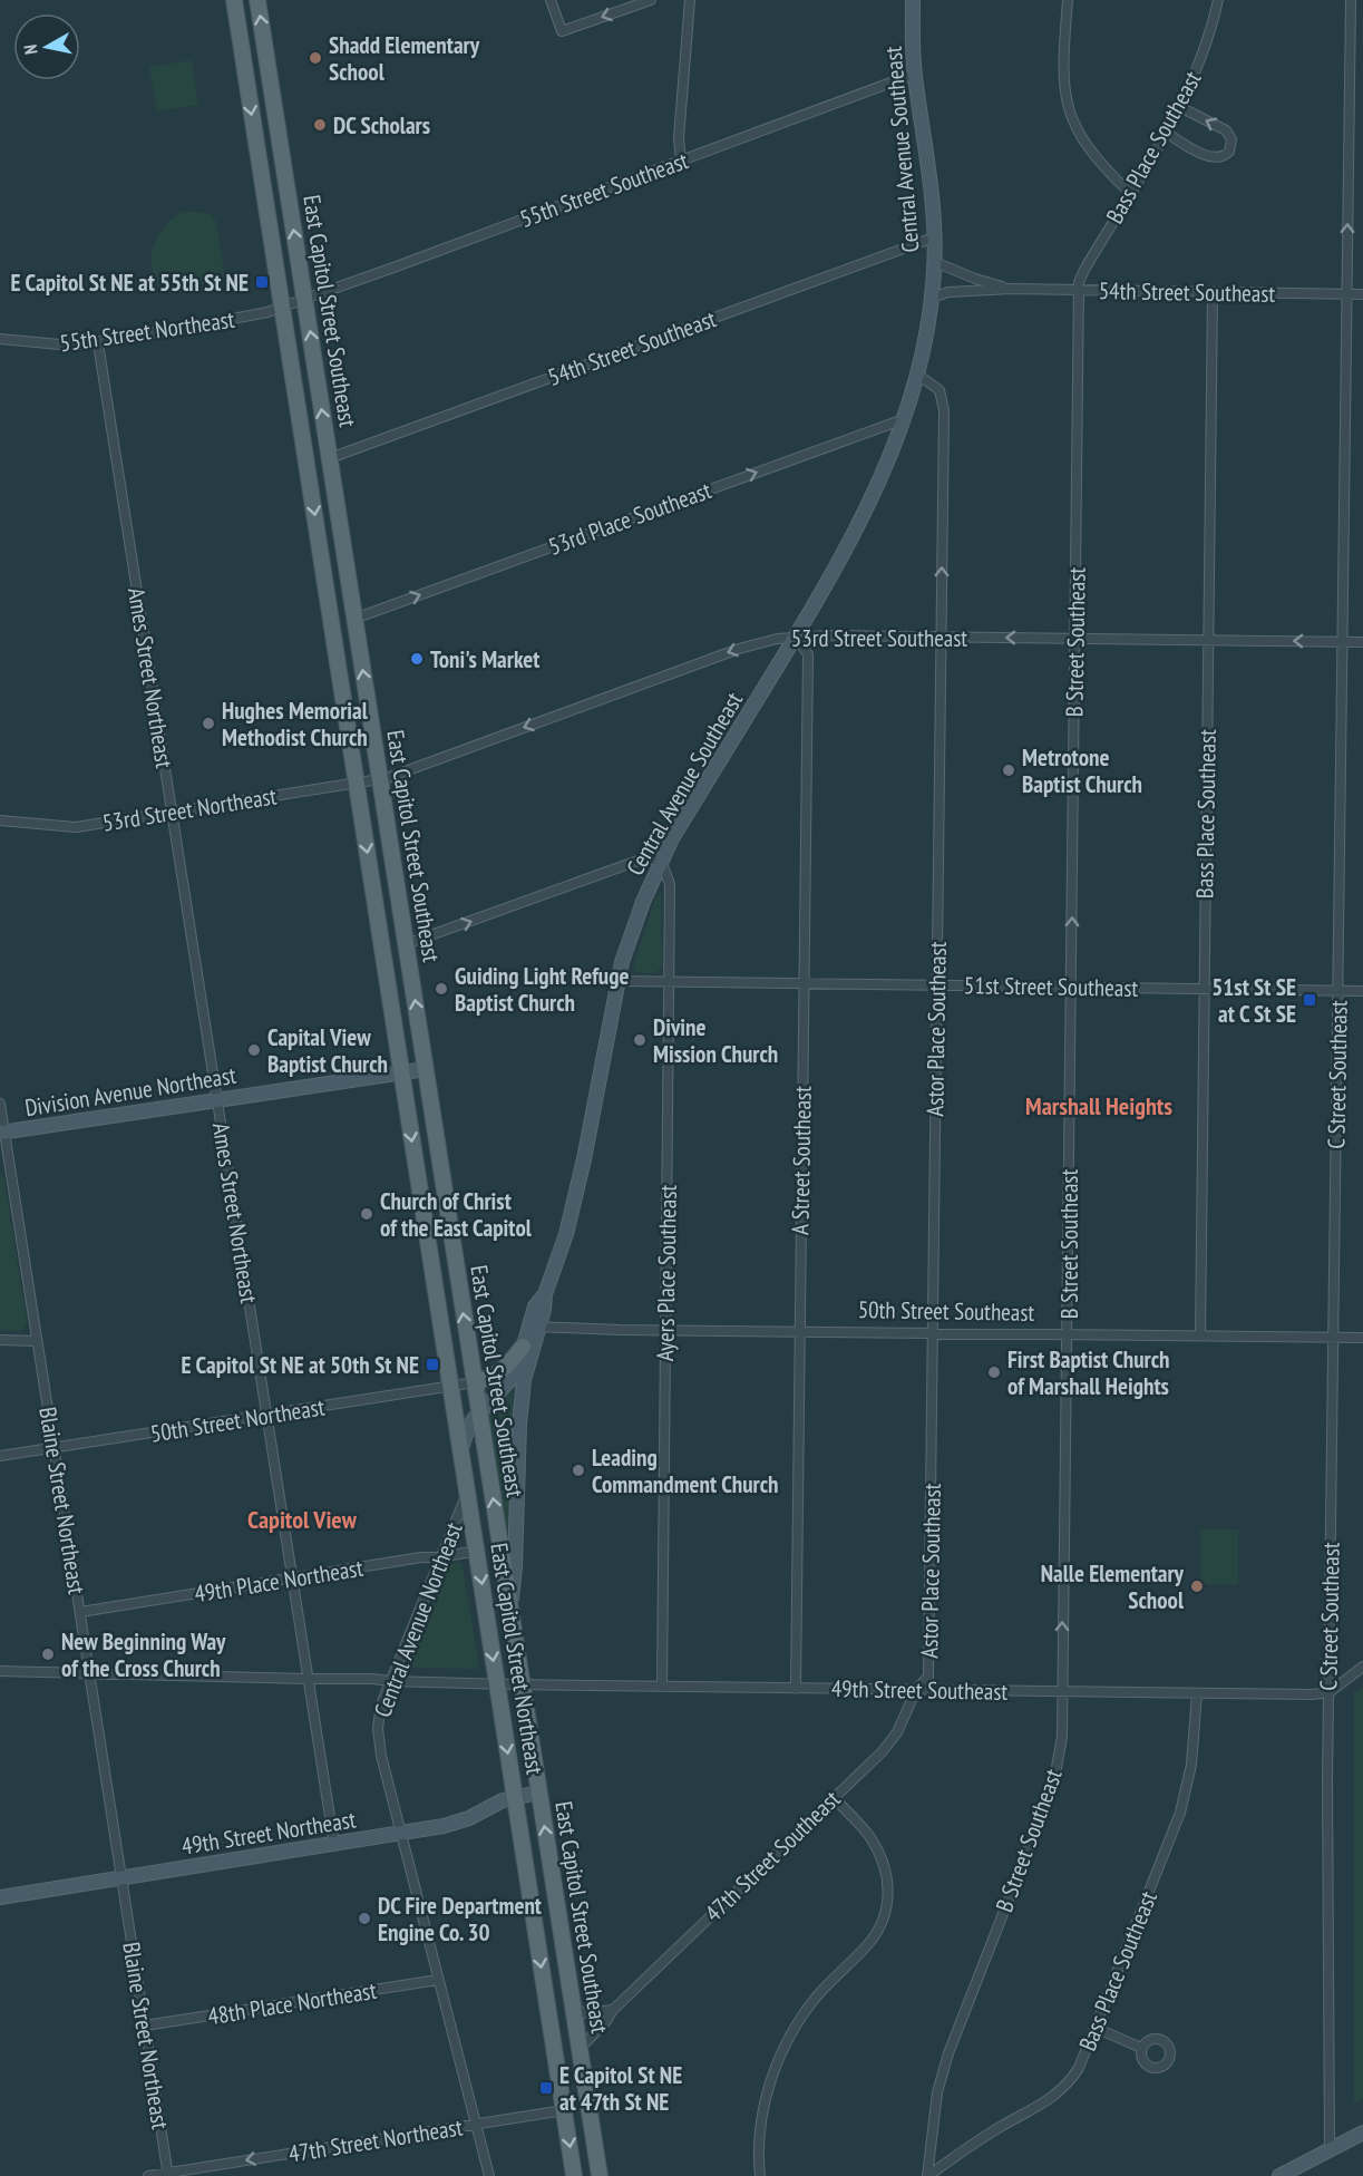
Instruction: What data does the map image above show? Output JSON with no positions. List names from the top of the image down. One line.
{"streets":{"main road":["Central Avenue Southeast","East Capitol Street Southeast","Division Avenue Northeast","East Capitol Street Northeast","49th Street Northeast"],"street":["Bass Place Southeast","55th Street Southeast","54th Street Southeast","55th Street Northeast","53rd Place Southeast","53rd Street Southeast","B Street Southeast","Ames Street Northeast","53rd Street Northeast","51st Street Southeast","Astor Place Southeast","C Street Southeast","A Street Southeast","Ayers Place Southeast","50th Street Southeast","50th Street Northeast","Blaine Street Northeast","49th Place Northeast","Central Avenue Northeast","49th Street Southeast","47th Street Southeast","48th Place Northeast","47th Street Northeast"]},"crossings":[["Bass Place Southeast","54th Street Southeast"],["Bass Place Southeast","53rd Street Southeast"],["Bass Place Southeast","B Street Southeast"],["Bass Place Southeast","51st Street Southeast"],["Bass Place Southeast","50th Street Southeast"],["Bass Place Southeast","49th Street Southeast"],["Central Avenue Southeast","55th Street Southeast"],["Central Avenue Southeast","54th Street Southeast"],["Central Avenue Southeast","East Capitol Street Southeast"],["Central Avenue Southeast","53rd Place Southeast"],["Central Avenue Southeast","53rd Street Southeast"],["Central Avenue Southeast","51st Street Southeast"],["Central Avenue Southeast","Astor Place Southeast"],["Central Avenue Southeast","A Street Southeast"],["Central Avenue Southeast","Ayers Place Southeast"],["Central Avenue Southeast","50th Street Southeast"],["55th Street Southeast","East Capitol Street Southeast"],["55th Street Southeast","55th Street Northeast"],["55th Street Southeast","East Capitol Street Northeast"],["54th Street Southeast","East Capitol Street Southeast"],["54th Street Southeast","B Street Southeast"],["54th Street Southeast","C Street Southeast"],["East Capitol Street Southeast","55th Street Northeast"],["East Capitol Street Southeast","53rd Place Southeast"],["East Capitol Street Southeast","53rd Street Southeast"],["East Capitol Street Southeast","53rd Street Northeast"],["East Capitol Street Southeast","Division Avenue Northeast"],["East Capitol Street Southeast","50th Street Northeast"],["East Capitol Street Southeast","East Capitol Street Northeast"],["East Capitol Street Southeast","49th Street Southeast"],["East Capitol Street Southeast","49th Street Northeast"],["East Capitol Street Southeast","47th Street Southeast"],["55th Street Northeast","Ames Street Northeast"],["55th Street Northeast","East Capitol Street Northeast"],["53rd Street Southeast","B Street Southeast"],["53rd Street Southeast","53rd Street Northeast"],["53rd Street Southeast","Astor Place Southeast"],["53rd Street Southeast","C Street Southeast"],["53rd Street Southeast","A Street Southeast"],["B Street Southeast","51st Street Southeast"],["B Street Southeast","50th Street Southeast"],["B Street Southeast","49th Street Southeast"],["Ames Street Northeast","53rd Street Northeast"],["Ames Street Northeast","Division Avenue Northeast"],["Ames Street Northeast","50th Street Northeast"],["Ames Street Northeast","49th Place Northeast"],["Ames Street Northeast","49th Street Southeast"],["Ames Street Northeast","49th Street Northeast"],["53rd Street Northeast","East Capitol Street Northeast"],["51st Street Southeast","Astor Place Southeast"],["51st Street Southeast","C Street Southeast"],["51st Street Southeast","A Street Southeast"],["51st Street Southeast","Ayers Place Southeast"],["Astor Place Southeast","50th Street Southeast"],["Astor Place Southeast","49th Street Southeast"],["Astor Place Southeast","47th Street Southeast"],["C Street Southeast","50th Street Southeast"],["C Street Southeast","49th Street Southeast"],["Division Avenue Northeast","Blaine Street Northeast"],["Division Avenue Northeast","East Capitol Street Northeast"],["A Street Southeast","50th Street Southeast"],["A Street Southeast","49th Street Southeast"],["Ayers Place Southeast","50th Street Southeast"],["Ayers Place Southeast","49th Street Southeast"],["50th Street Northeast","Blaine Street Northeast"],["50th Street Northeast","East Capitol Street Northeast"],["Blaine Street Northeast","49th Place Northeast"],["Blaine Street Northeast","49th Street Southeast"],["Blaine Street Northeast","49th Street Northeast"],["Blaine Street Northeast","48th Place Northeast"],["Blaine Street Northeast","47th Street Northeast"],["49th Place Northeast","Central Avenue Northeast"],["49th Place Northeast","East Capitol Street Northeast"],["Central Avenue Northeast","East Capitol Street Northeast"],["Central Avenue Northeast","49th Street Southeast"],["Central Avenue Northeast","49th Street Northeast"],["Central Avenue Northeast","48th Place Northeast"],["Central Avenue Northeast","47th Street Northeast"],["East Capitol Street Northeast","49th Street Southeast"],["East Capitol Street Northeast","49th Street Northeast"],["East Capitol Street Northeast","47th Street Northeast"],["49th Street Southeast","47th Street Southeast"]],"one_way":["East Capitol Street Southeast","53rd Place Southeast","53rd Street Southeast","B Street Southeast","East Capitol Street Northeast","47th Street Northeast"],"districts":["Marshall Heights","Capitol View"],"places":{"other":["Shadd Elementary School","DC Scholars","Toni's Market","Hughes Memorial Methodist Church","Metrotone Baptist Church","Guiding Light Refuge Baptist Church","Divine Mission Church","Capital View Baptist Church","Church of Christ of the East Capitol","First Baptist Church of Marshall Heights","Leading Commandment Church","Nalle Elementary School","New Beginning Way of the Cross Church","DC Fire Department Engine Co. 30"],"transit":["E Capitol St NE at 55th St NE","51st St SE at C St SE","E Capitol St NE at 50th St NE","E Capitol St NE at 47th St NE"]},"north":"left"}
